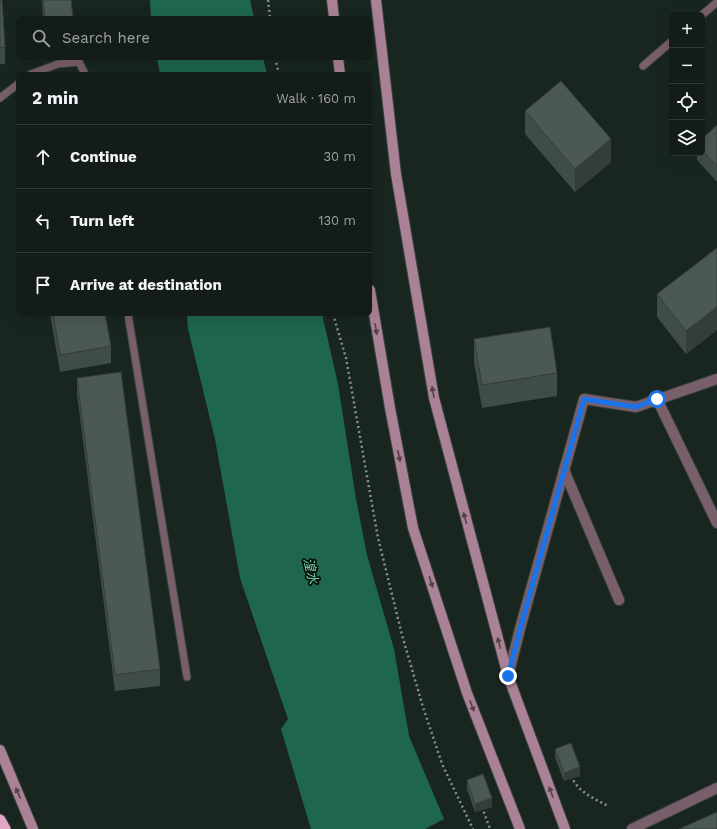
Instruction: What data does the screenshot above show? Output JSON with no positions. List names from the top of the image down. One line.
{"water":["湟水"],"page":{"map_buttons":["+","−"],"search":"Search here","heading":["2 min","Walk · 160 m"],"list":[["Continue","30 m"],["Turn left","130 m"],"Arrive at destination"]}}
